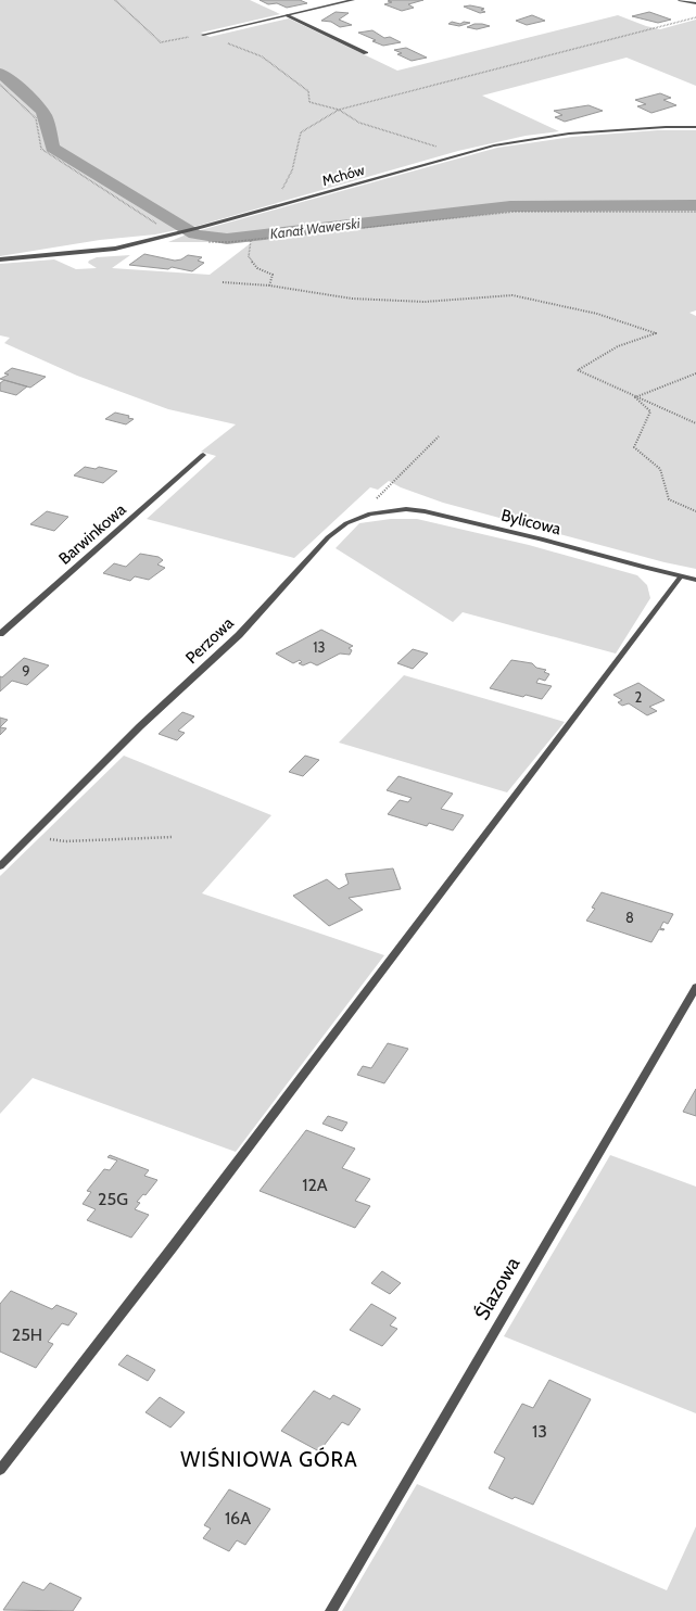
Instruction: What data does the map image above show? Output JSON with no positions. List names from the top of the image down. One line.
{"streets":{"street":["Mchów","Bylicowa","Barwinkowa","Perzowa","Ślazowa"]},"crossings":[["Bylicowa","Perzowa"]],"districts":["WIŚNIOWA GÓRA"],"water":["Kanał Wawerski"],"house_numbers":["13","9","2","8","12A","25G","25H","13","16A"]}
